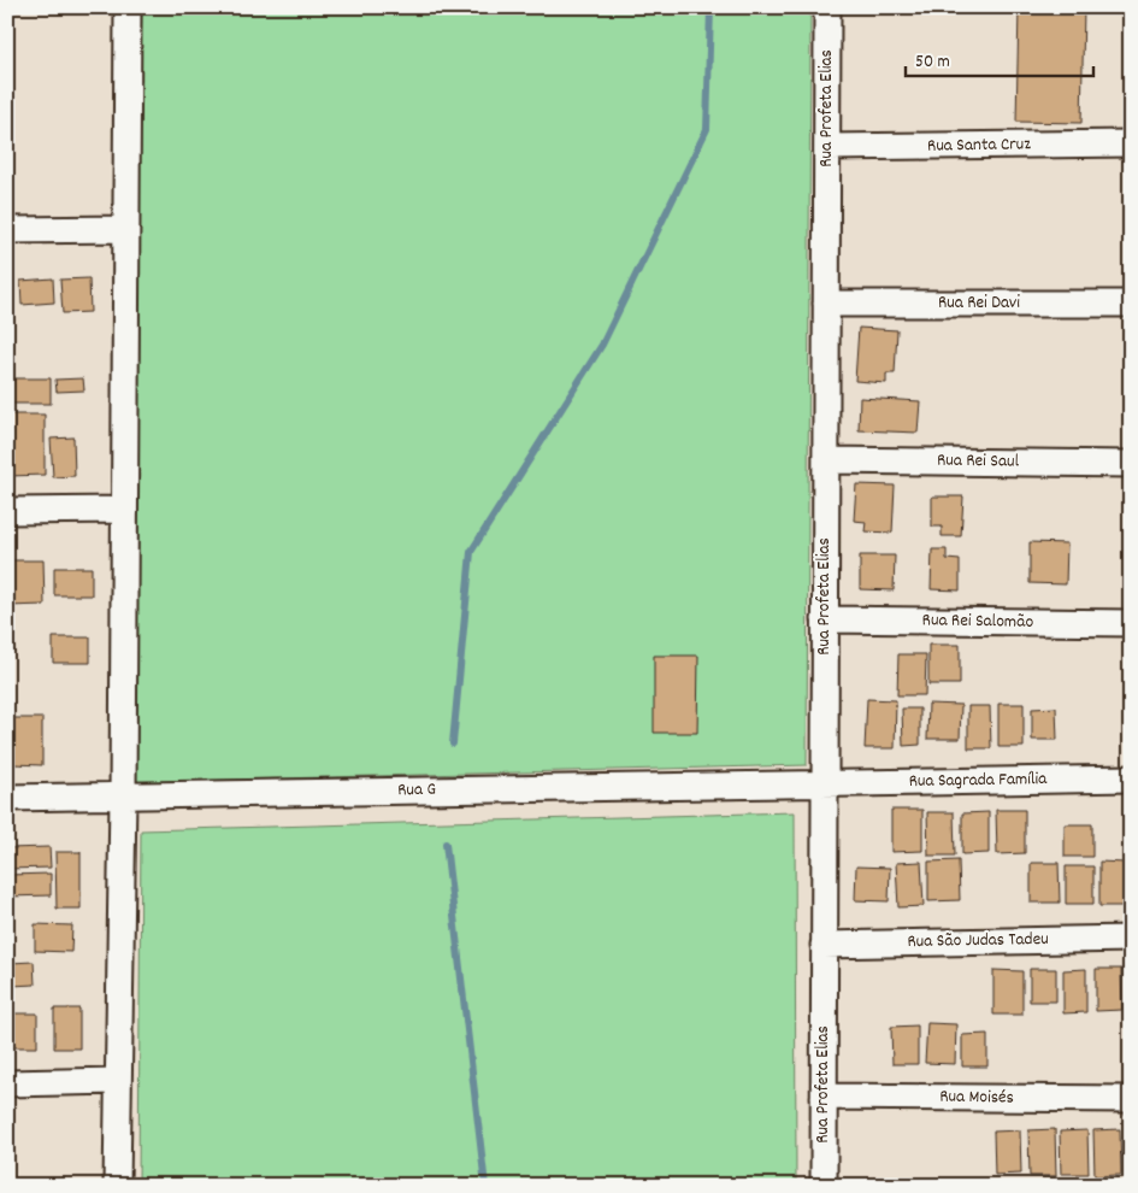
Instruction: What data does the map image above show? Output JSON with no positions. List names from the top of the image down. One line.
{"streets":{"street":["Rua Profeta Elias","Rua Santa Cruz","Rua Rei Davi","Rua Rei Saul","Rua Rei Salomão","Rua Sagrada Família","Rua G","Rua São Judas Tadeu","Rua Moisés"]},"crossings":[["Rua Profeta Elias","Rua Santa Cruz"],["Rua Profeta Elias","Rua Rei Davi"],["Rua Profeta Elias","Rua Rei Saul"],["Rua Profeta Elias","Rua Rei Salomão"],["Rua Profeta Elias","Rua Sagrada Família"],["Rua Profeta Elias","Rua G"],["Rua Profeta Elias","Rua São Judas Tadeu"],["Rua Profeta Elias","Rua Moisés"],["Rua Sagrada Família","Rua G"]],"scale_bar":"50 m"}
